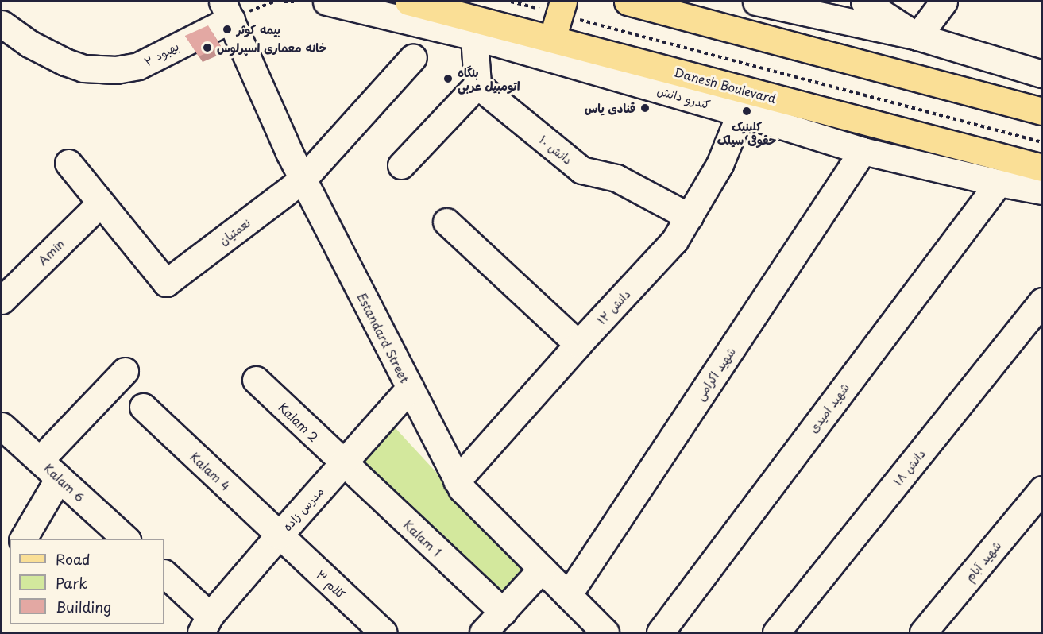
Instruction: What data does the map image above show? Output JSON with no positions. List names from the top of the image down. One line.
{"streets":{"main road":["Danesh Boulevard"],"street":["بهبود ۲","کندرو دانش","دانش ۱۰","نعمتیان","Amin","دانش ۱۲","Estandard Street","شهید اکرامی","شهید امیدی","Kalam 2","دانش ۱۸","Kalam 4","Kalam 6","مدرس زاده","Kalam 1","شهید آبام","کلام ۳"]},"crossings":[["بهبود ۲","Estandard Street"],["کندرو دانش","دانش ۱۲"],["کندرو دانش","شهید اکرامی"],["کندرو دانش","شهید امیدی"],["دانش ۱۰","دانش ۱۲"],["نعمتیان","Amin"],["نعمتیان","Estandard Street"],["دانش ۱۲","Estandard Street"],["Estandard Street","شهید اکرامی"],["Estandard Street","مدرس زاده"],["Kalam 2","مدرس زاده"],["Kalam 2","Kalam 1"],["Kalam 4","مدرس زاده"],["Kalam 4","کلام ۳"],["مدرس زاده","Kalam 1"],["مدرس زاده","کلام ۳"]],"places":["بیمه کوثر","خانه معماری اسپرلوس","بنگاه اتومبیل عربی","قنادی یاس","کلینیک حقوقی سیلک"],"legend":["Road","Park","Building"]}
